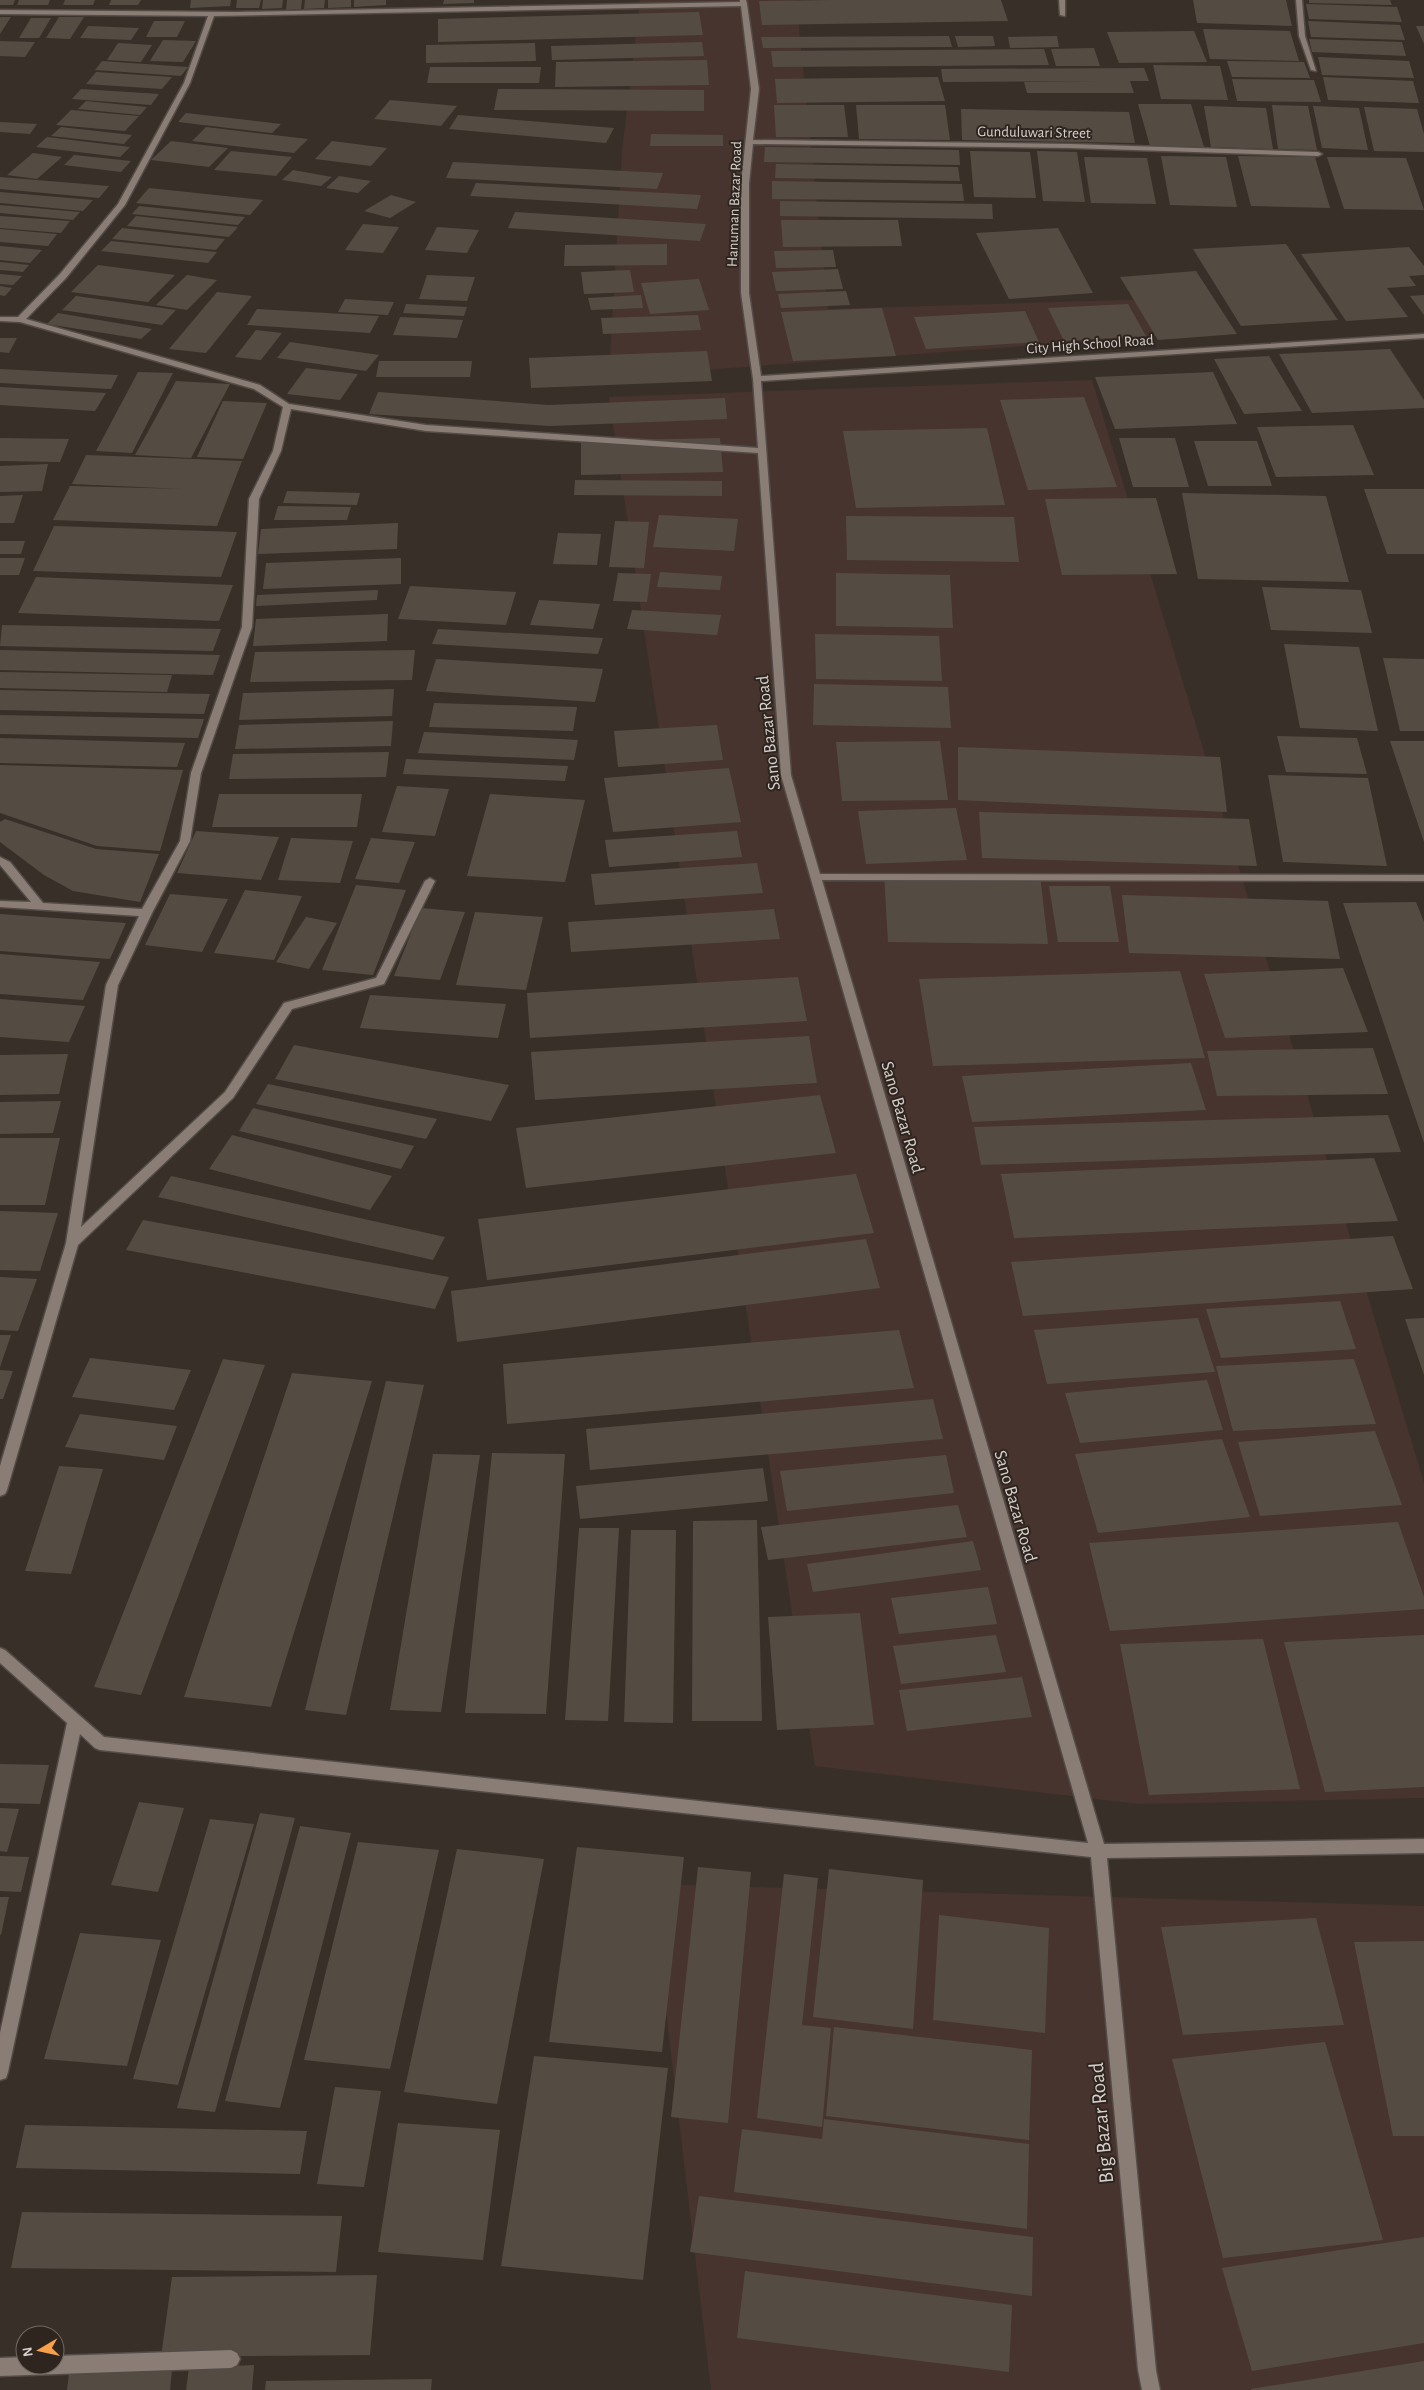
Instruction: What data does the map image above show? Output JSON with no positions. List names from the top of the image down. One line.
{"streets":{"street":["Gunduluwari Street","Hanuman Bazar Road","City High School Road","Sano Bazar Road","Big Bazar Road"]},"crossings":[["Gunduluwari Street","Hanuman Bazar Road"],["Hanuman Bazar Road","City High School Road"],["Hanuman Bazar Road","Sano Bazar Road"],["City High School Road","Sano Bazar Road"],["Sano Bazar Road","Big Bazar Road"]],"north":"left"}
